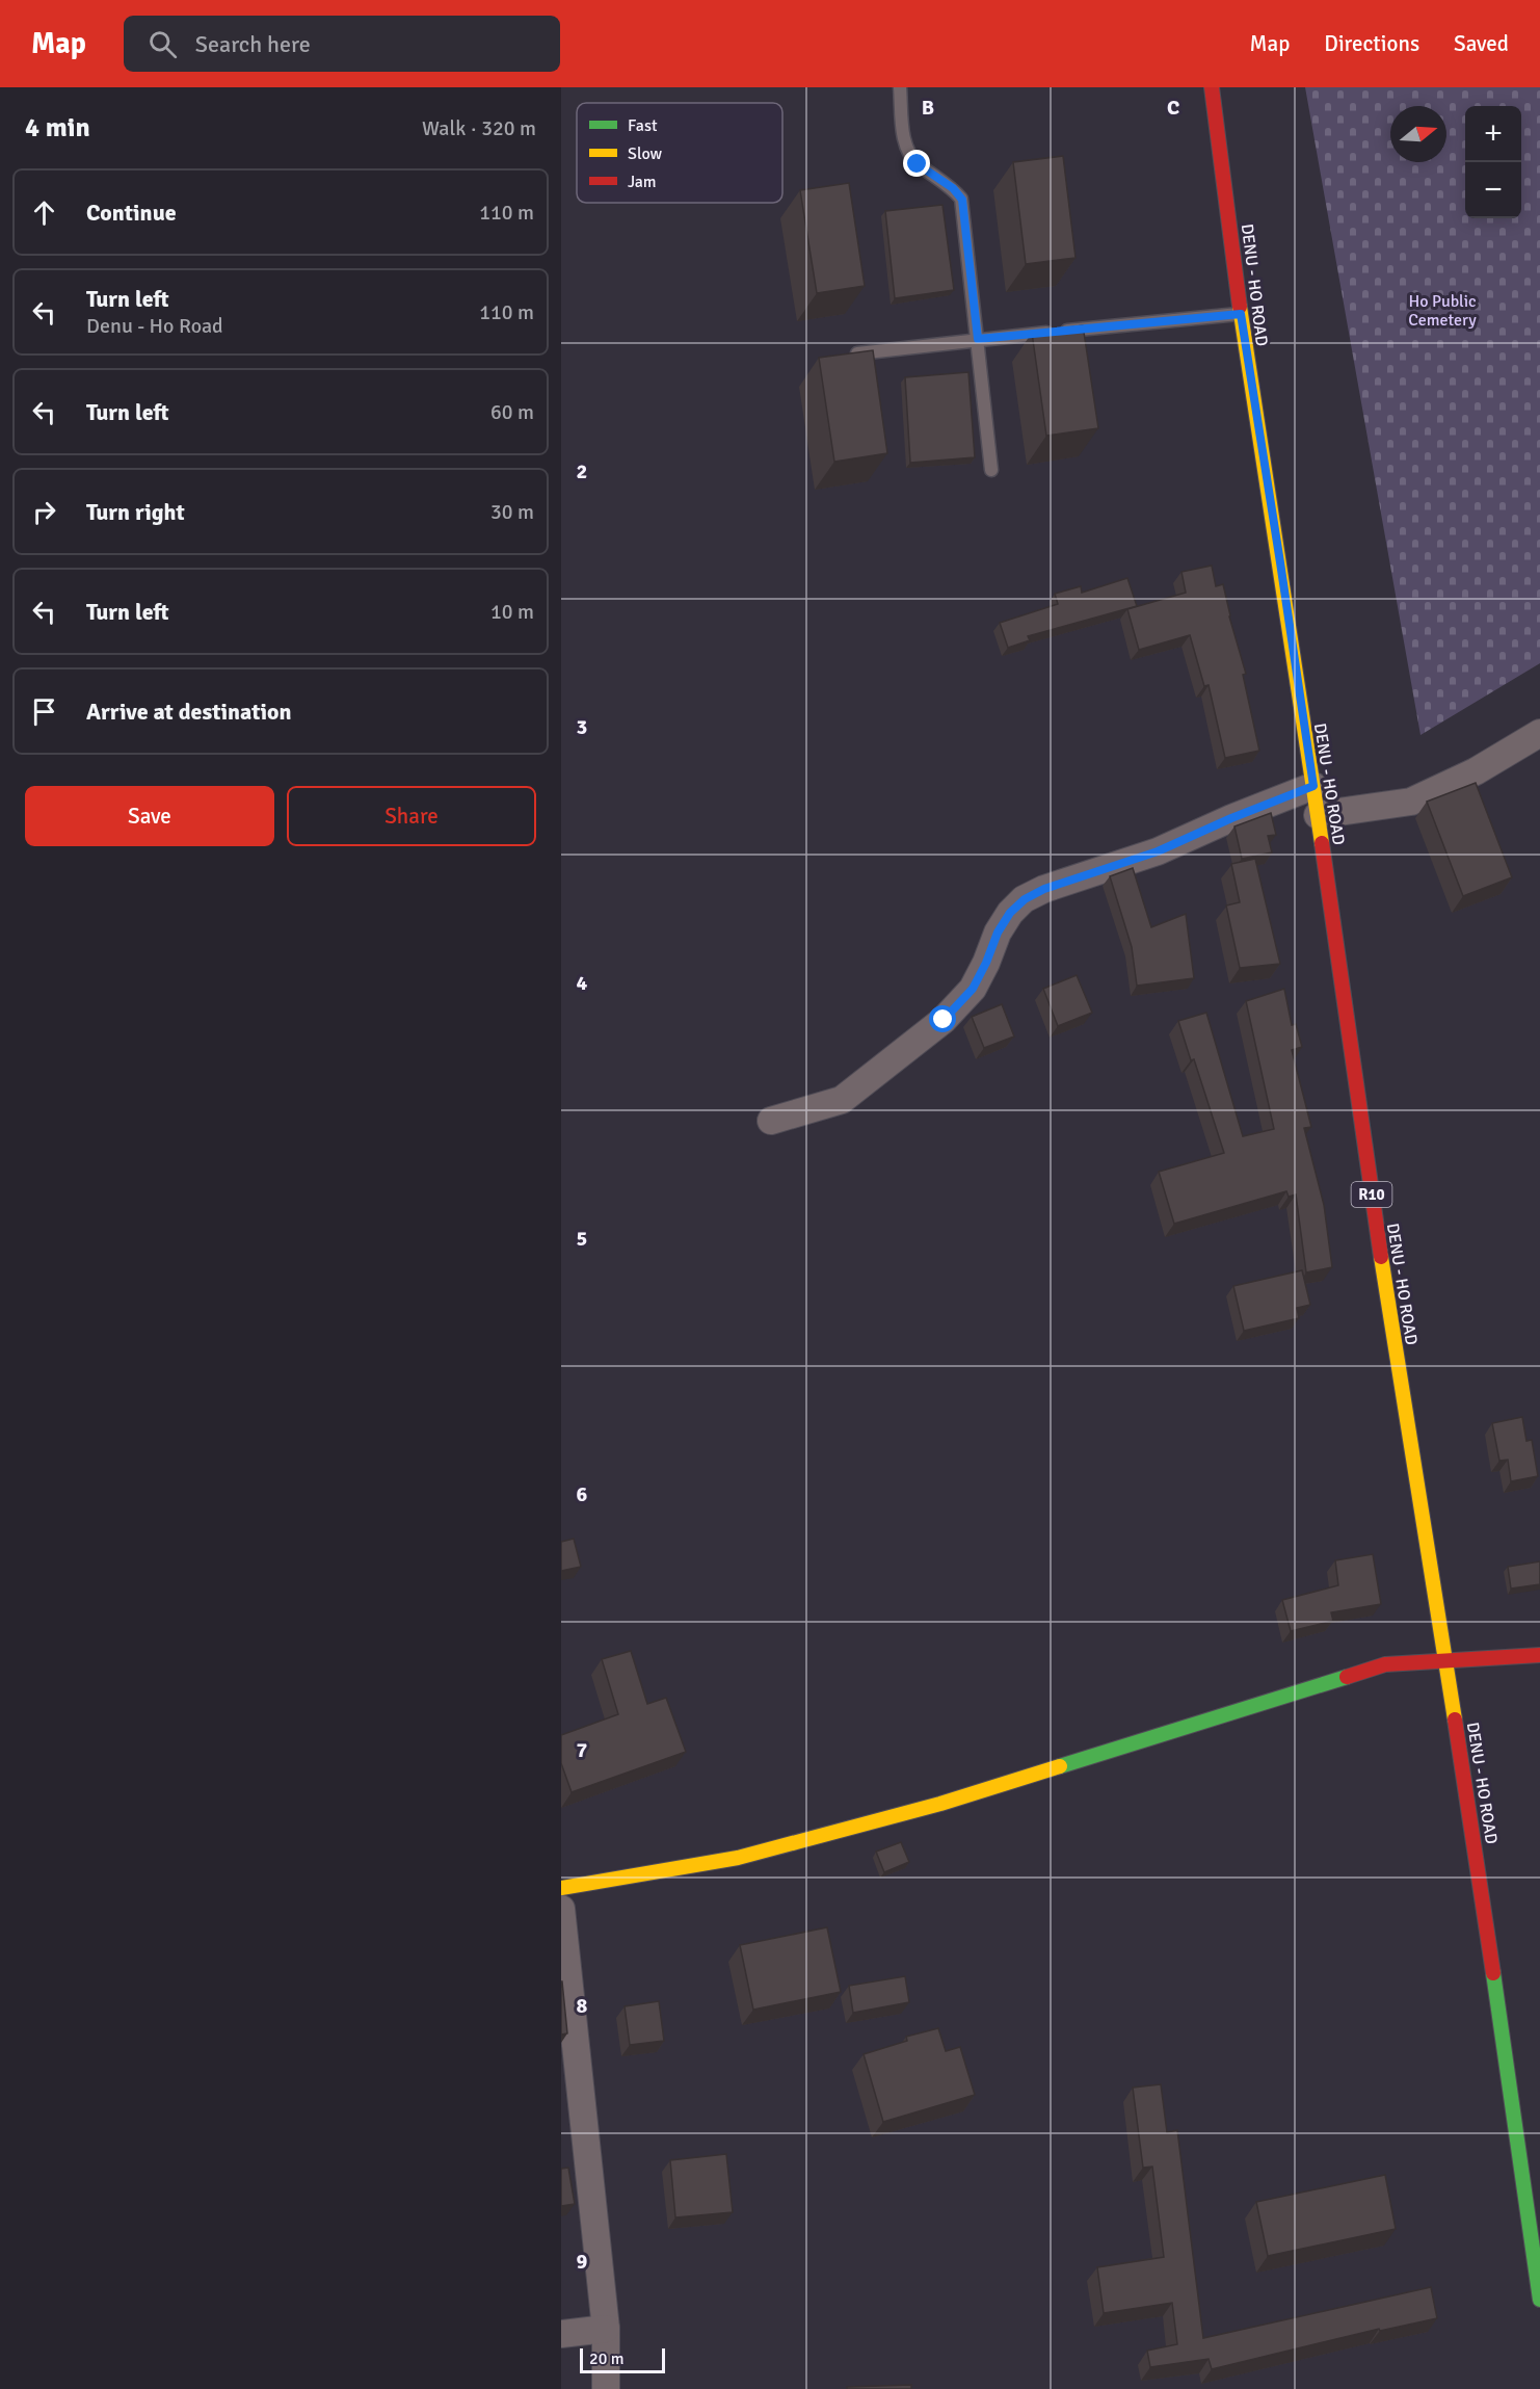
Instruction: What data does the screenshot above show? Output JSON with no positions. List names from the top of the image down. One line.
{"streets":{"main road":["DENU - HO ROAD","R10"]},"parks":["Ho Public Cemetery"],"legend":["Fast","Slow","Jam"],"scale_bar":"20 m","north":"right","page":{"header":"Map","search":"Search here","nav":["Map","Directions","Saved"],"heading":["4 min","Walk · 320 m"],"map_buttons":["+","−"],"list":[["Continue","110 m"],["Turn left","Denu - Ho Road","110 m"],["Turn left","60 m"],["Turn right","30 m"],["Turn left","10 m"],"Arrive at destination"],"buttons":["Save","Share"],"scale":"20 m"},"grid":{"columns":["B","C"],"rows":["2","3","4","5","6","7","8","9"]}}
